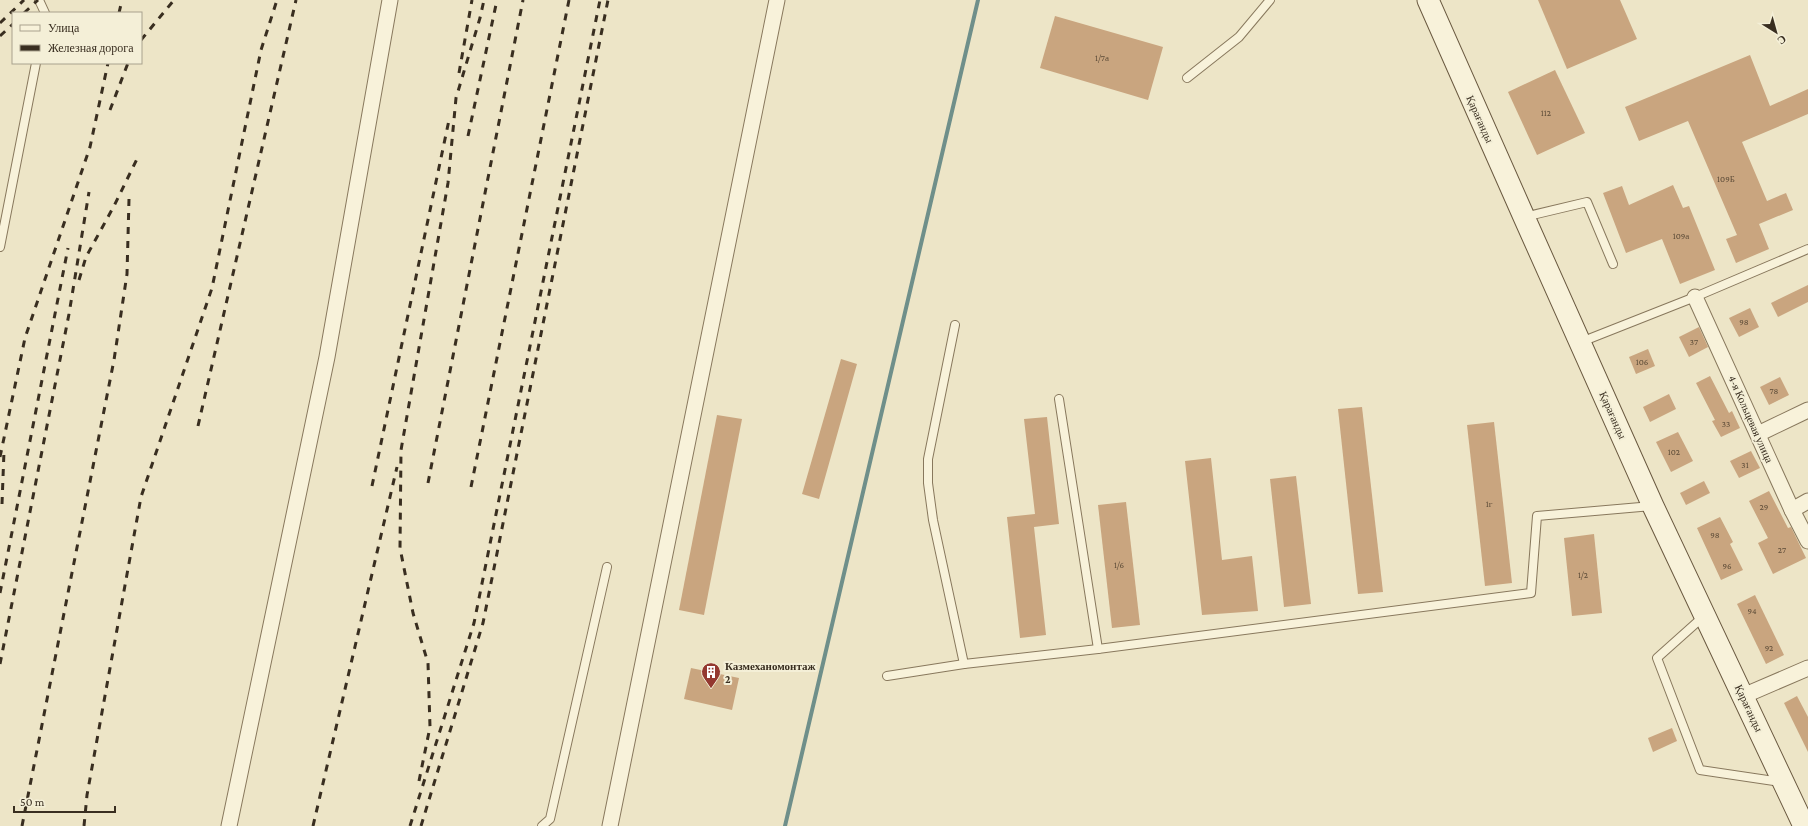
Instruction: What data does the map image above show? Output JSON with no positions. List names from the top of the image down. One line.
{"streets":{"main road":["Қарағанды"],"street":["4-я Кольцевая улица"]},"places":{"building":["Казмеханомонтаж 2"]},"house_numbers":["1/7а","112","109Б","109а","98","37","106","78","33","102","31","1г","29","98","27","1/6","96","1/2","94","92"],"legend":["Улица","Железная дорога"],"scale_bar":"50 m","north":"bottom right"}
